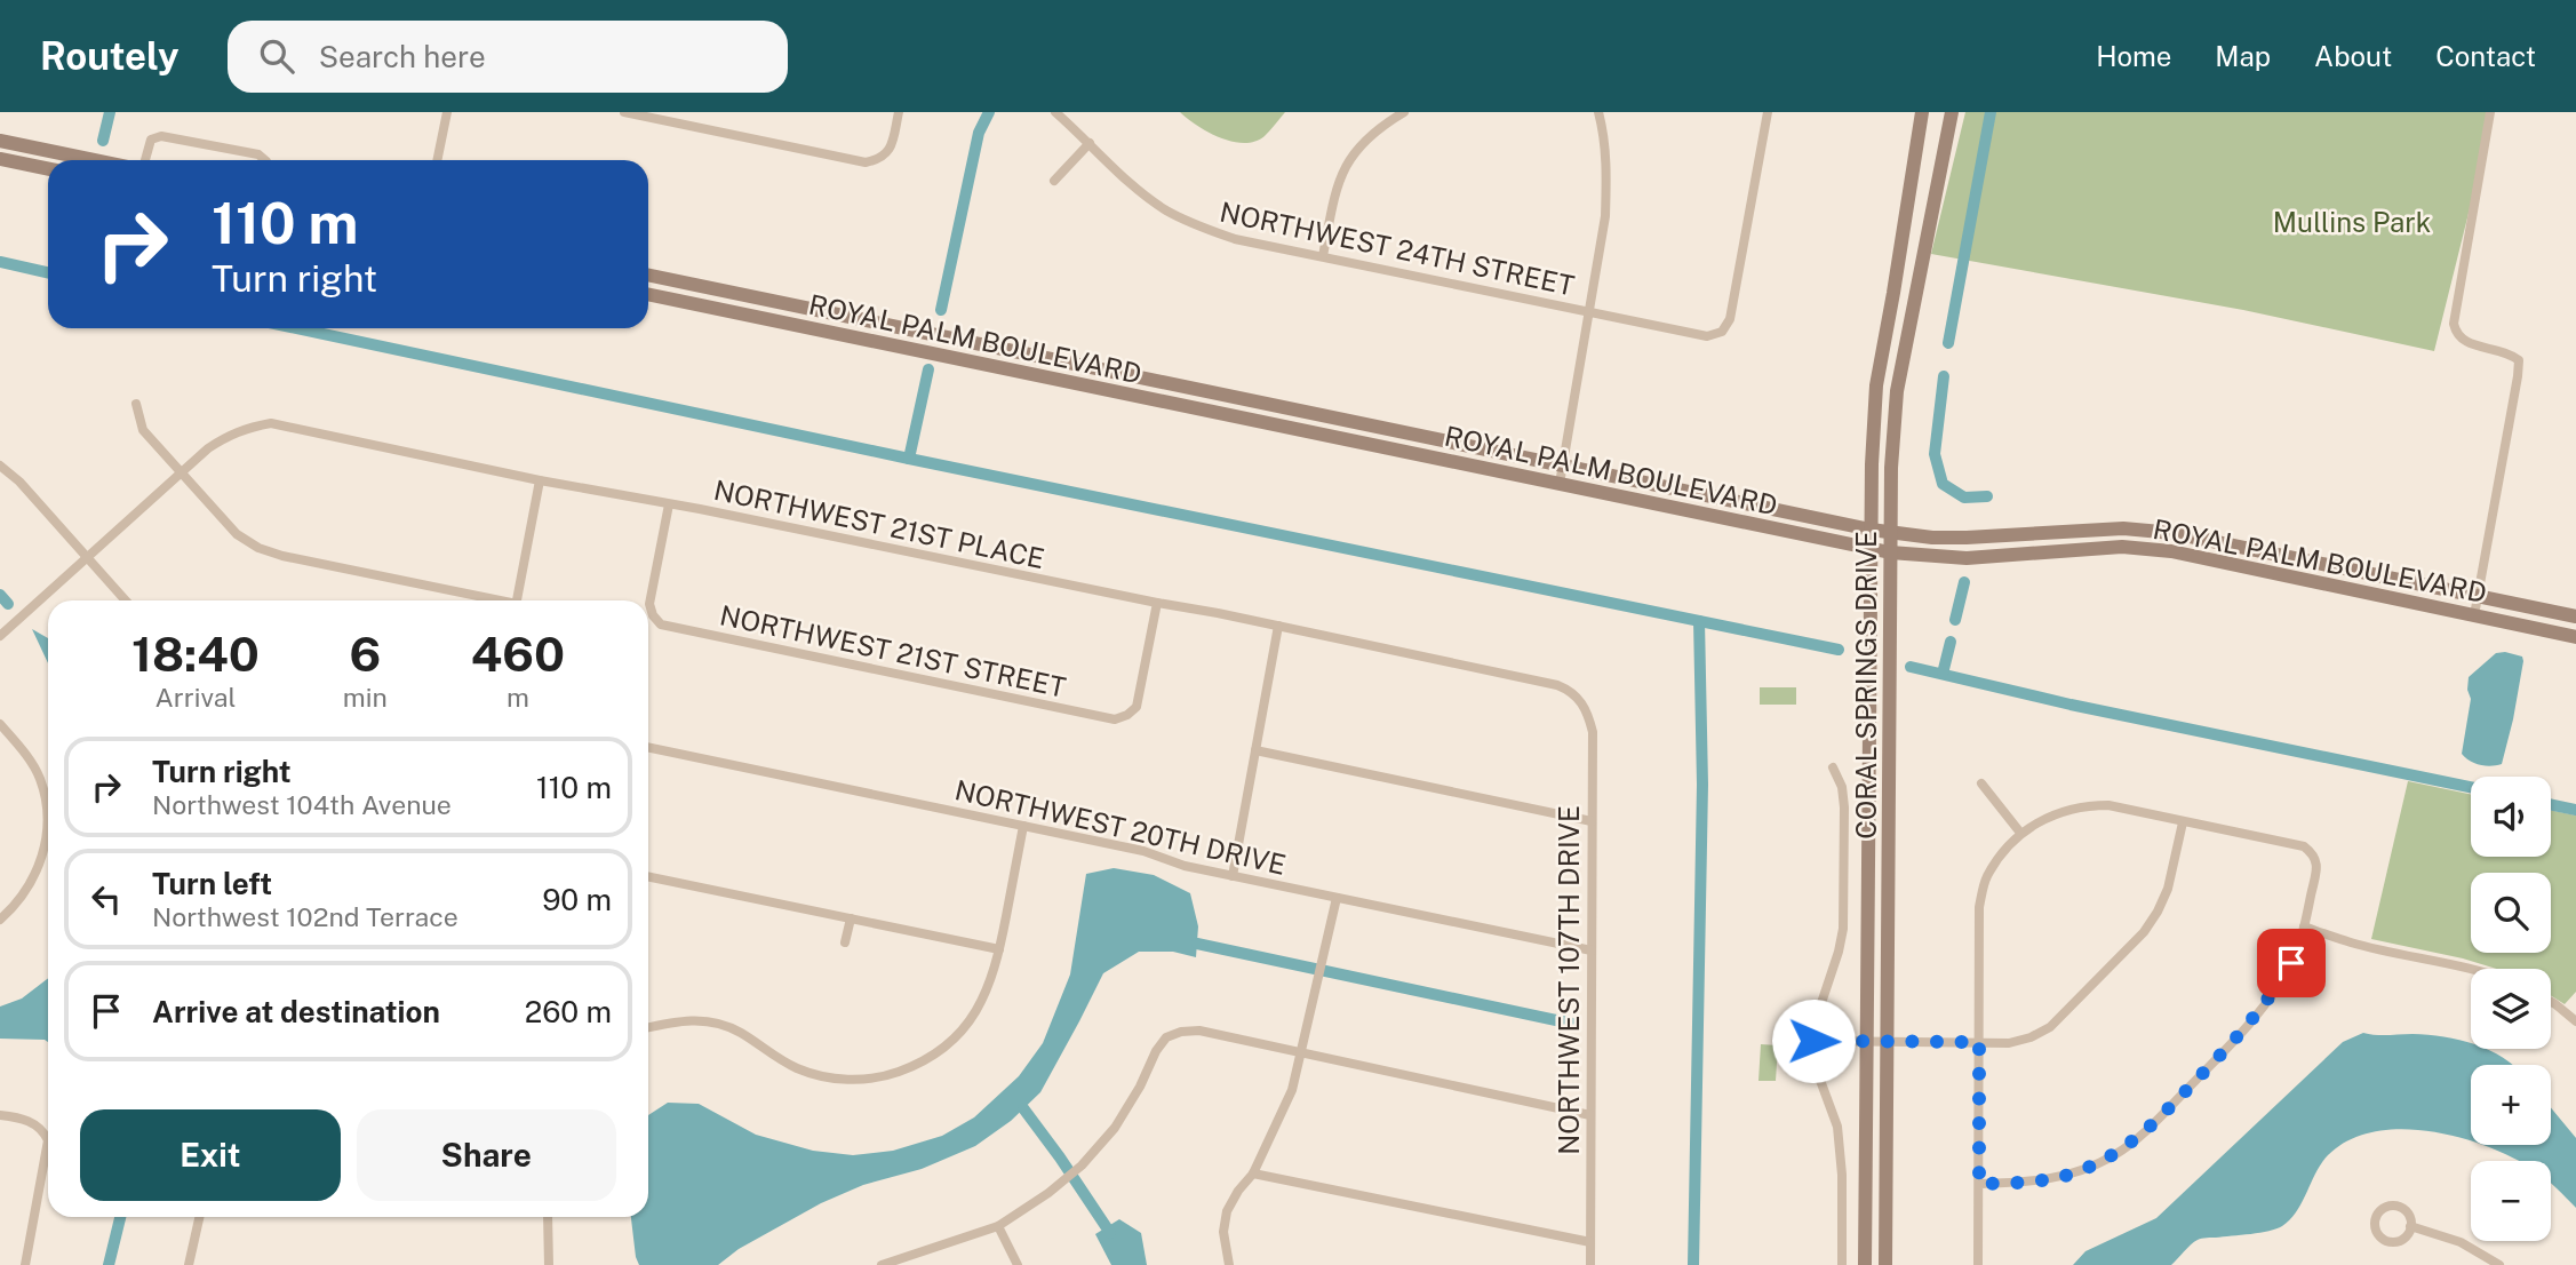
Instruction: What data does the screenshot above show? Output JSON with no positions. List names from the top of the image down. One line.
{"streets":{"main road":["ROYAL PALM BOULEVARD","CORAL SPRINGS DRIVE"],"street":["NORTHWEST 24TH STREET","NORTHWEST 21ST PLACE","NORTHWEST 21ST STREET","NORTHWEST 20TH DRIVE","NORTHWEST 107TH DRIVE"]},"crossings":[["ROYAL PALM BOULEVARD","CORAL SPRINGS DRIVE"],["NORTHWEST 21ST PLACE","NORTHWEST 21ST STREET"],["NORTHWEST 21ST PLACE","NORTHWEST 107TH DRIVE"],["NORTHWEST 20TH DRIVE","NORTHWEST 107TH DRIVE"]],"parks":["Mullins Park"],"page":{"header":"Routely","search":"Search here","nav":["Home","Map","About","Contact"],"turn":["110 m","Turn right"],"eta":["18:40","Arrival","6","min","460","m"],"list":[{"name":"Turn right","note":"Northwest 104th Avenue","value":"110 m"},{"name":"Turn left","note":"Northwest 102nd Terrace","value":"90 m"},{"name":"Arrive at destination","value":"260 m"}],"map_buttons":["+","−"],"buttons":["Exit","Share"]}}
